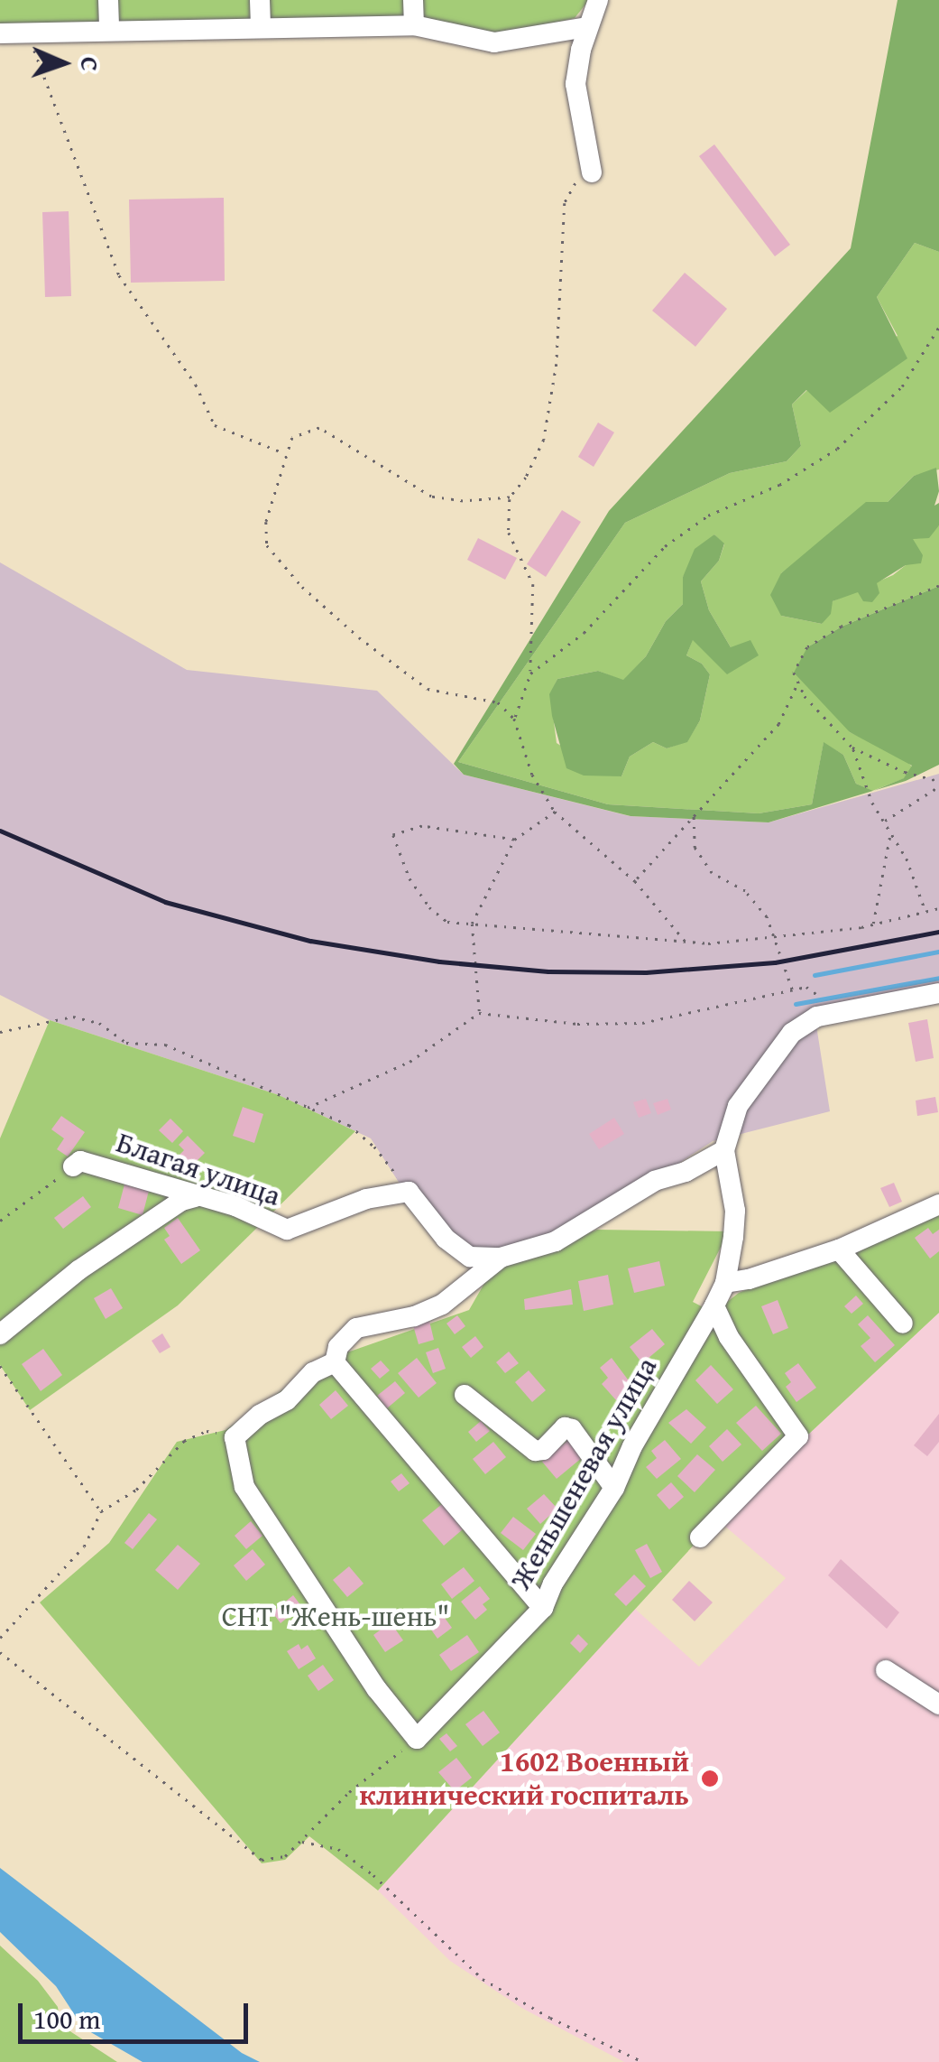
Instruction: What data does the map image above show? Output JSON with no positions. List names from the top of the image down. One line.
{"streets":{"street":["Благая улица","Женьшеневая улица"]},"parks":["СНТ \"Жень-шень\""],"places":["1602 Военный клинический госпиталь"],"scale_bar":"100 m","north":"right"}
